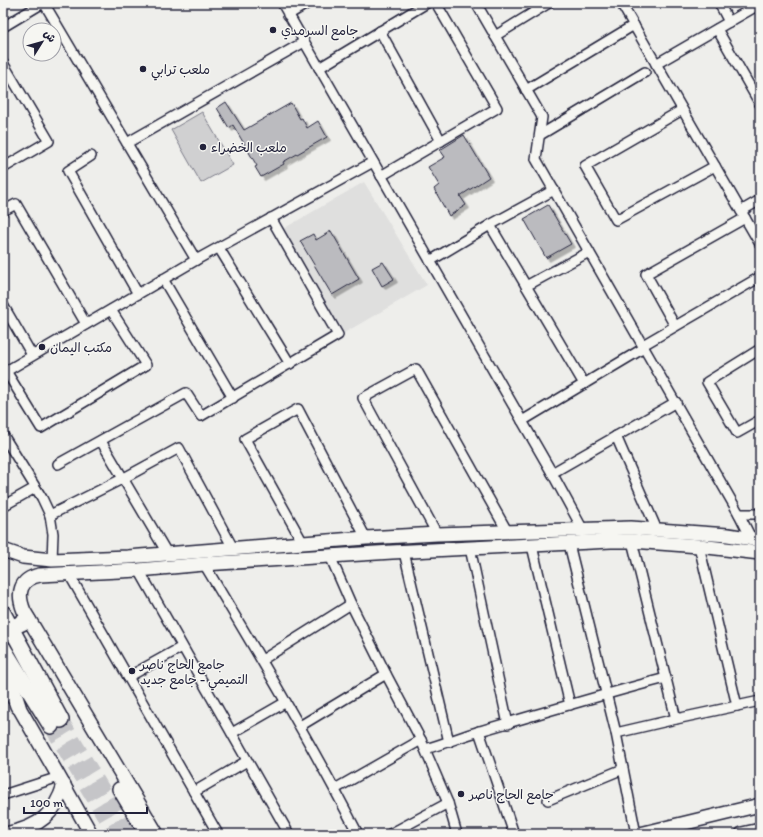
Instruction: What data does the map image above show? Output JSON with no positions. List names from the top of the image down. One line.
{"places":["جامع السرمدي","ملعب ترابي","ملعب الخضراء","مكتب اليمان","جامع الحاج ناصر التميمي - جامع جديد","جامع الحاج ناصر"],"scale_bar":"100 m","north":"top right"}
